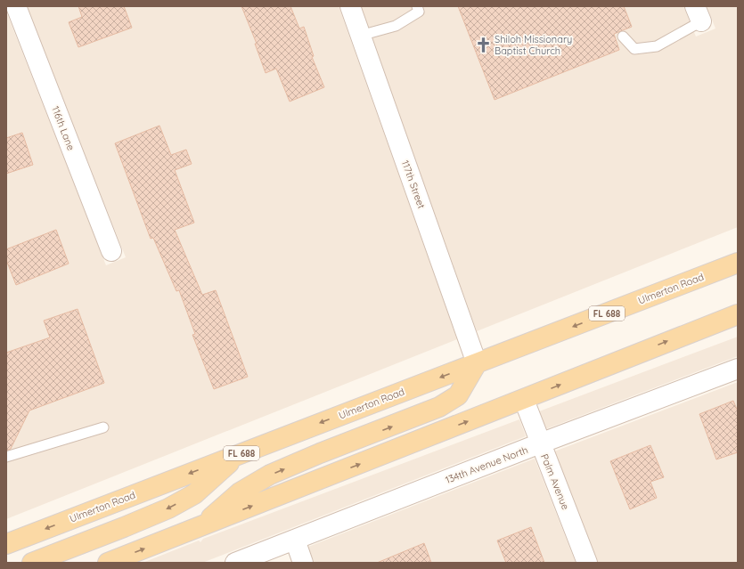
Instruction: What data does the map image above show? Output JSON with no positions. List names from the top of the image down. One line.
{"streets":{"main road":["Ulmerton Road","FL 688"],"street":["116th Lane","117th Street","134th Avenue North","Palm Avenue"]},"crossings":[["117th Street","Ulmerton Road"],["134th Avenue North","Palm Avenue"]],"places":{"church":["Shiloh Missionary Baptist Church"]}}
